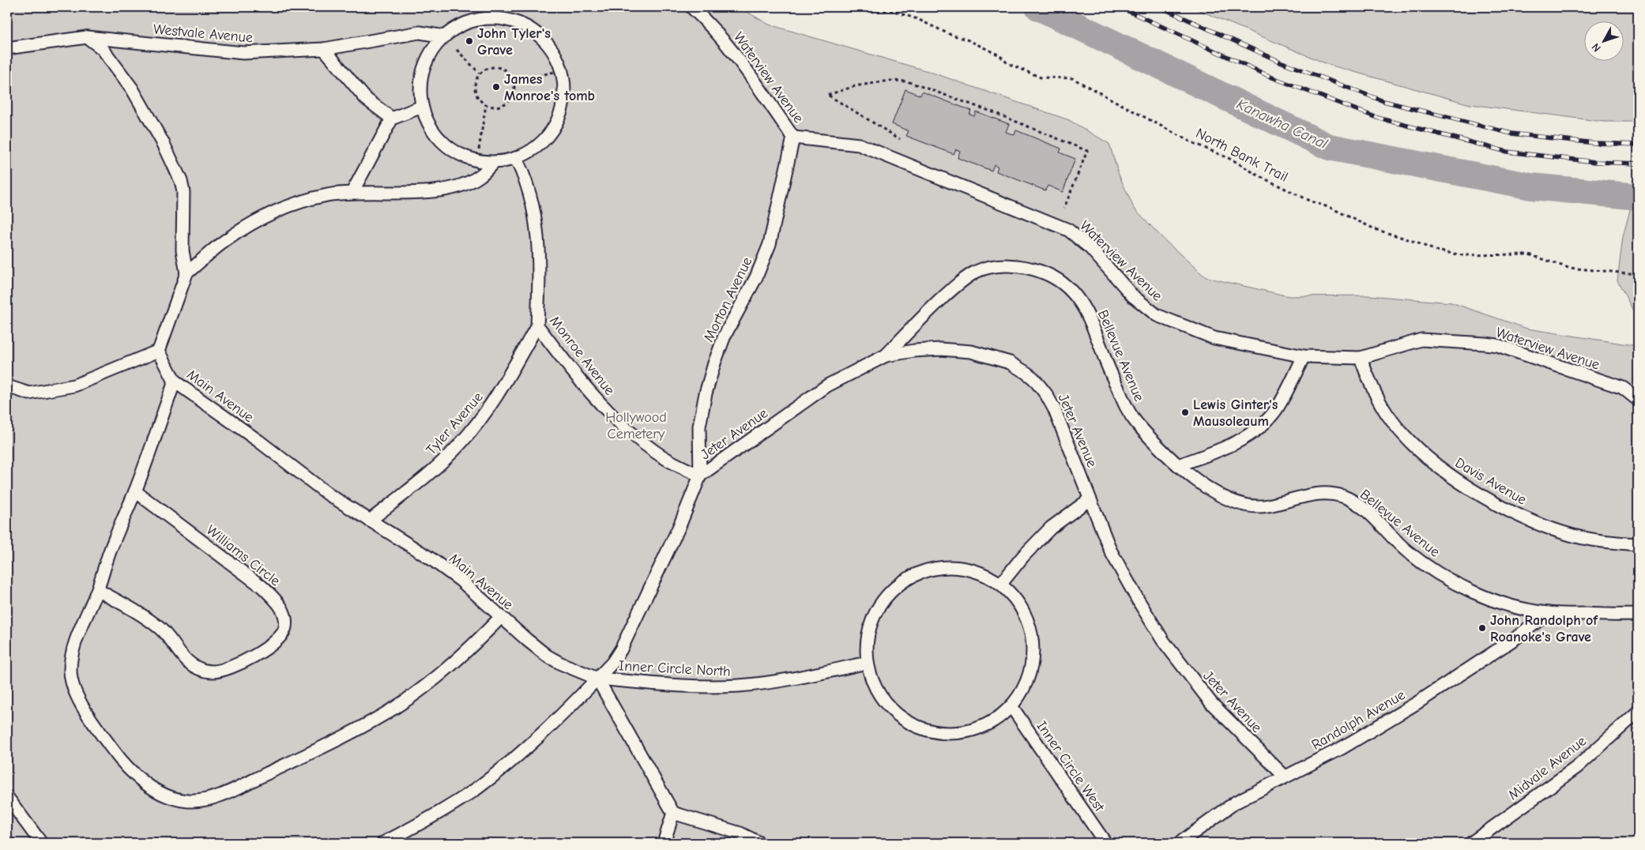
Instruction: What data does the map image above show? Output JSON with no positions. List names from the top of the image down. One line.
{"streets":{"lane":["Westvale Avenue","Waterview Avenue","Morton Avenue","Monroe Avenue","Bellevue Avenue","Main Avenue","Tyler Avenue","Jeter Avenue","Davis Avenue","Williams Circle","Inner Circle North","Randolph Avenue","Inner Circle West","Midvale Avenue"],"path":["North Bank Trail"]},"crossings":[["Waterview Avenue","Morton Avenue"],["Waterview Avenue","Davis Avenue"],["Morton Avenue","Monroe Avenue"],["Morton Avenue","Jeter Avenue"],["Monroe Avenue","Tyler Avenue"],["Monroe Avenue","Jeter Avenue"],["Bellevue Avenue","Jeter Avenue"],["Bellevue Avenue","Randolph Avenue"],["Main Avenue","Tyler Avenue"],["Main Avenue","Jeter Avenue"],["Main Avenue","Inner Circle North"],["Jeter Avenue","Inner Circle North"],["Jeter Avenue","Randolph Avenue"]],"water":["Kanawha Canal"],"parks":["Hollywood Cemetery"],"places":["John Tyler's Grave","James Monroe's tomb","Lewis Ginter's Mausoleaum","John Randolph of Roanoke's Grave"],"north":"bottom left"}
